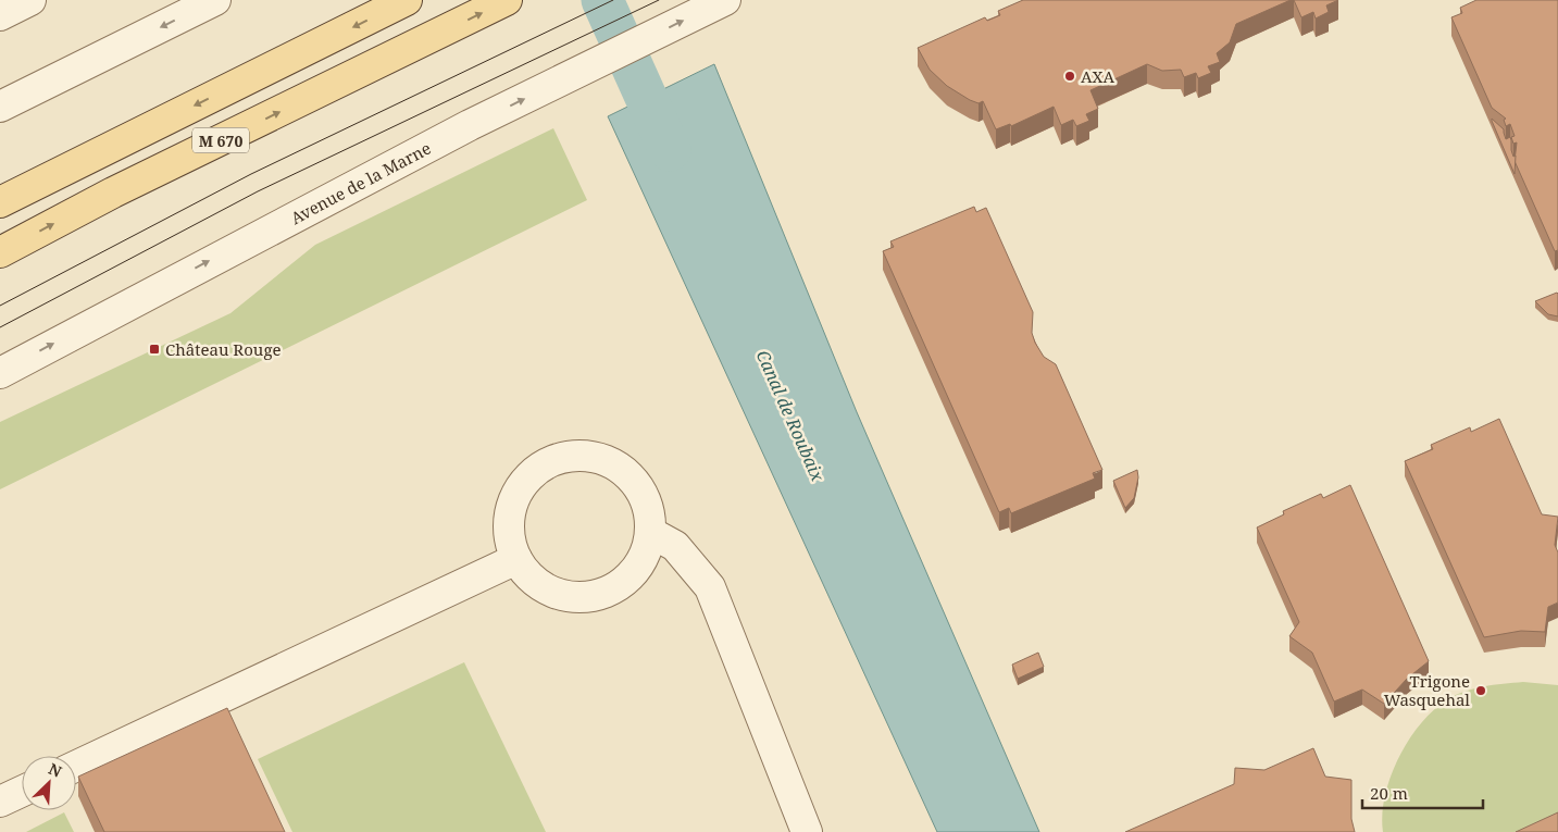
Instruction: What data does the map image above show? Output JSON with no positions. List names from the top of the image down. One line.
{"streets":{"main road":["M 670"],"street":["Avenue de la Marne"]},"one_way":["Avenue de la Marne"],"water":["Canal de Roubaix"],"places":{"other":["AXA","Trigone Wasquehal"],"transit":["Château Rouge"]},"scale_bar":"20 m","north":"top right"}
